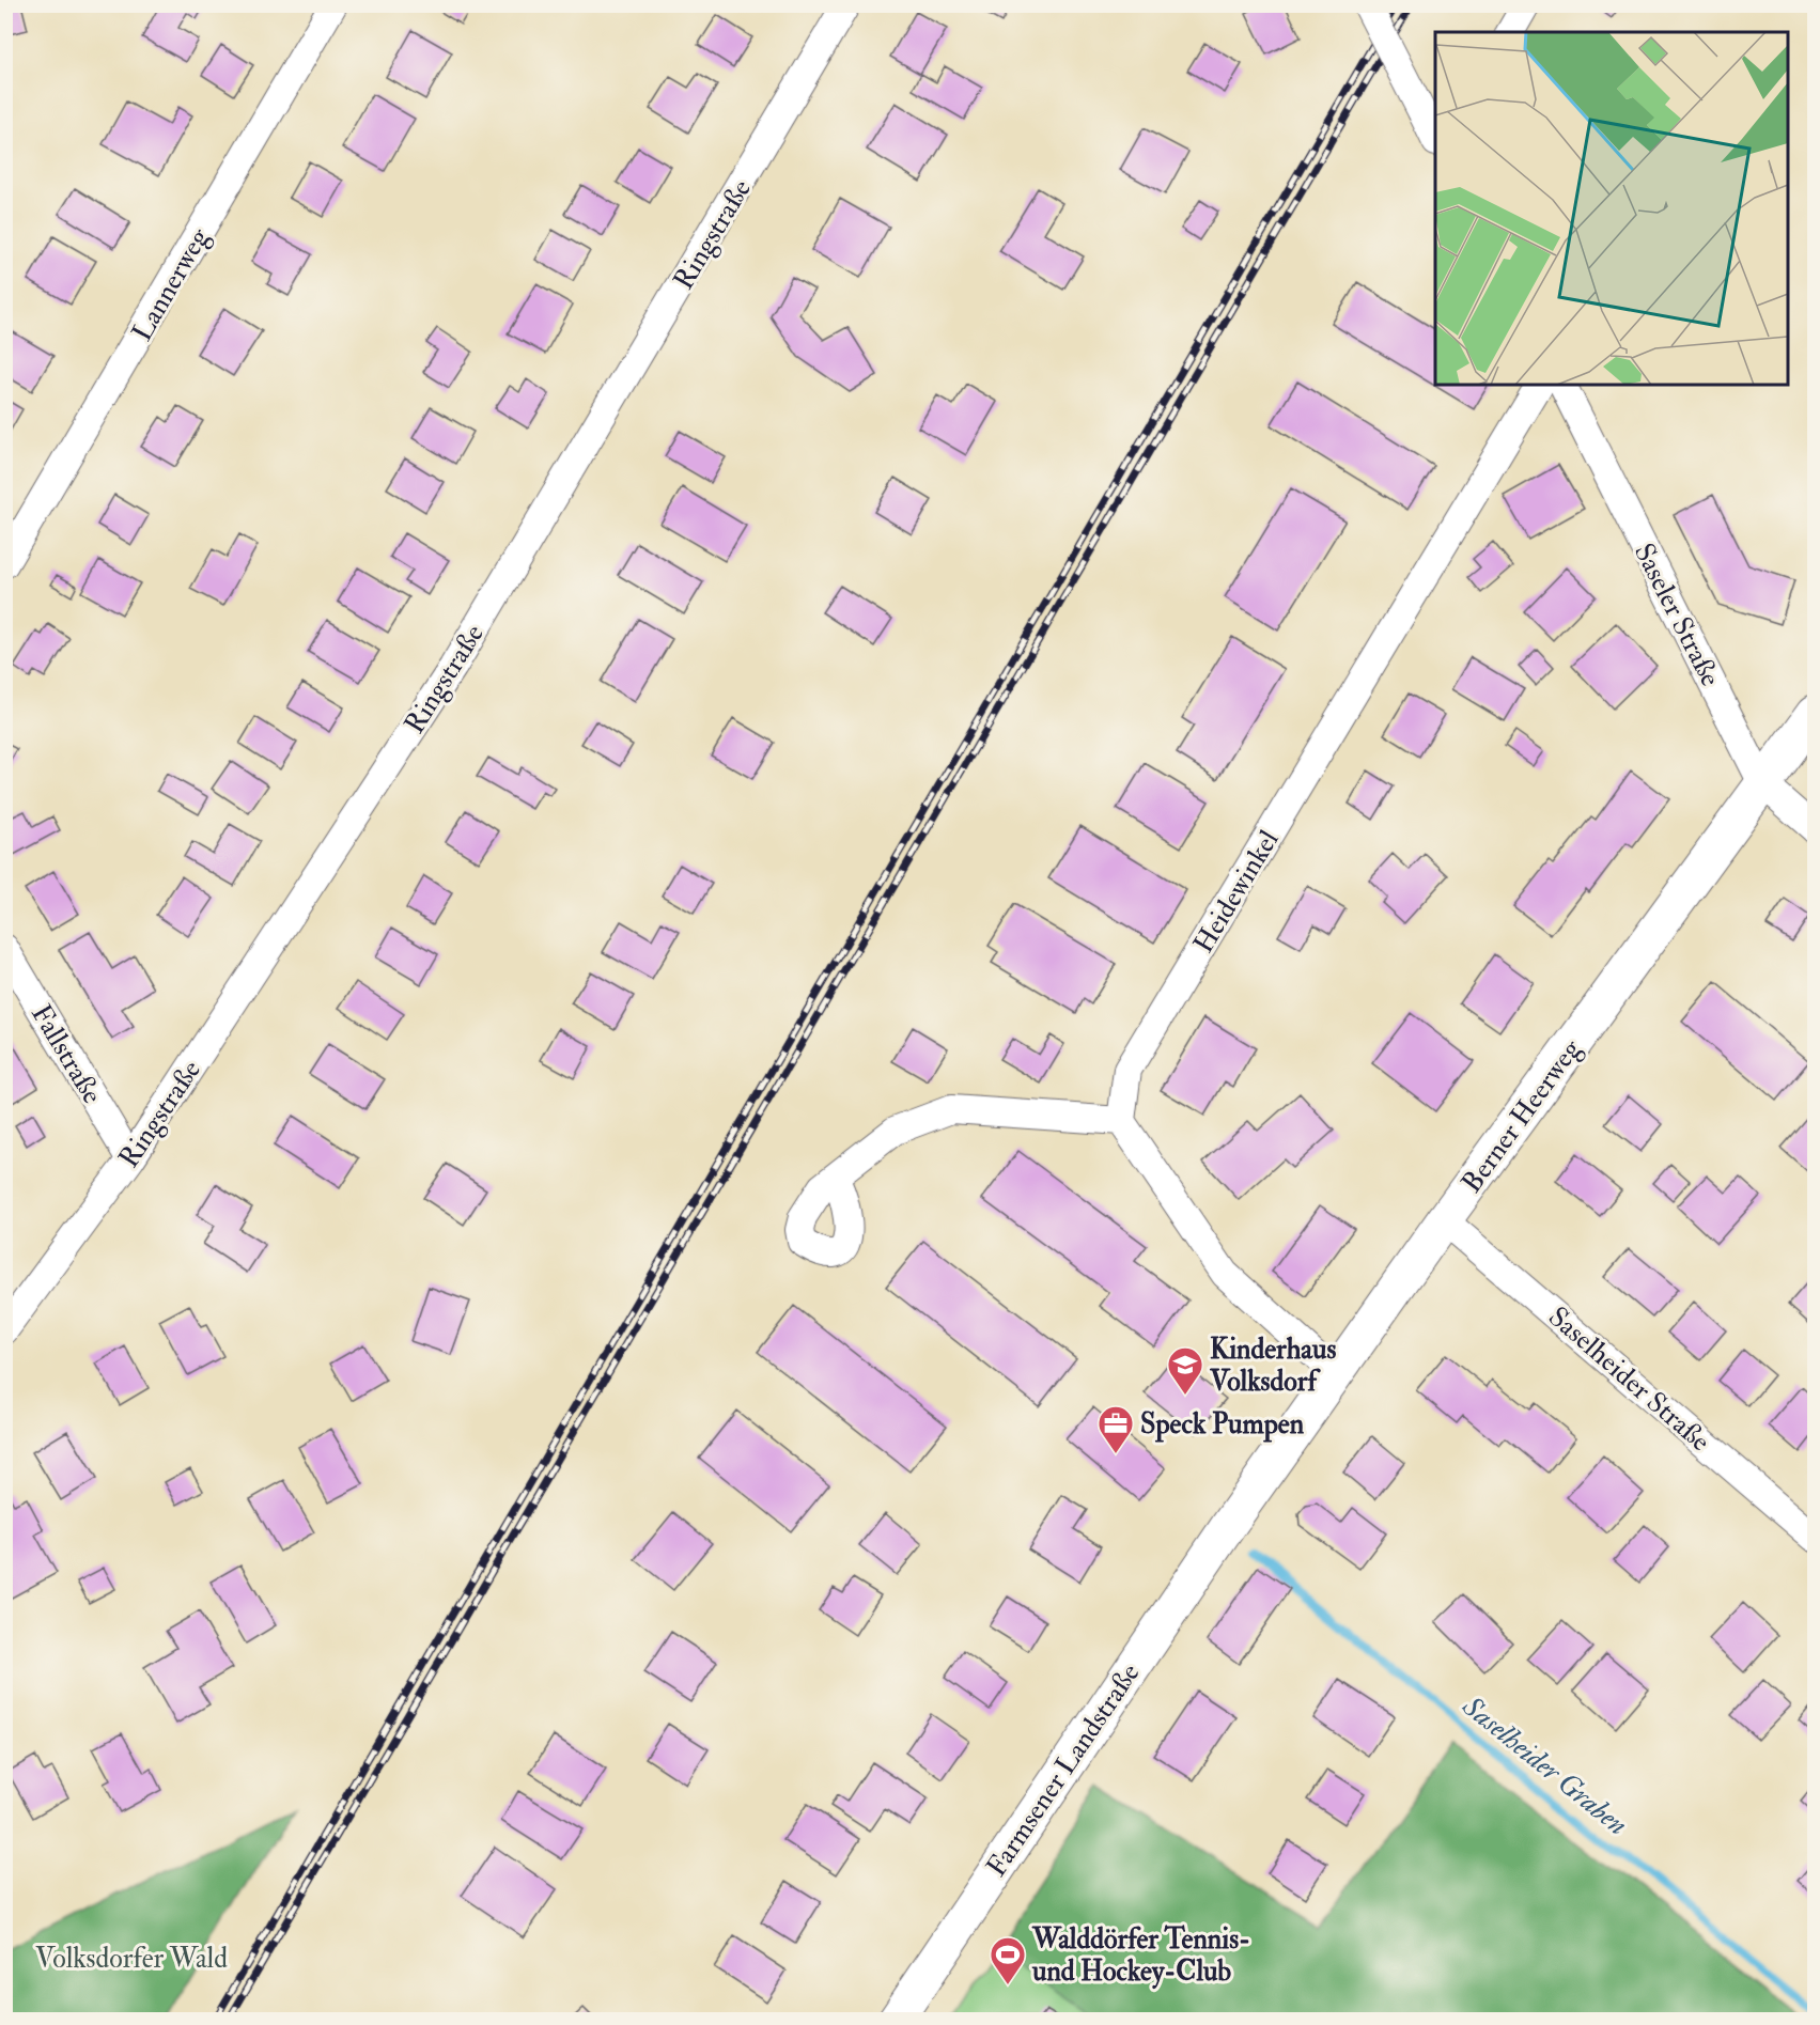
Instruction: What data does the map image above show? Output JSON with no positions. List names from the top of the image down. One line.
{"streets":{"main road":["Berner Heerweg","Farmsener Landstraße"],"street":["Ringstraße","Lannerweg","Saseler Straße","Heidewinkel","Fallstraße","Saselheider Straße"]},"crossings":[["Ringstraße","Fallstraße"],["Saseler Straße","Berner Heerweg"],["Berner Heerweg","Saselheider Straße"],["Berner Heerweg","Farmsener Landstraße"]],"water":["Saselheider Graben"],"parks":["Volksdorfer Wald"],"places":{"school or university":["Kinderhaus Volksdorf"],"office":["Speck Pumpen"],"sports":["Walddörfer Tennis- und Hockey-Club"]}}
